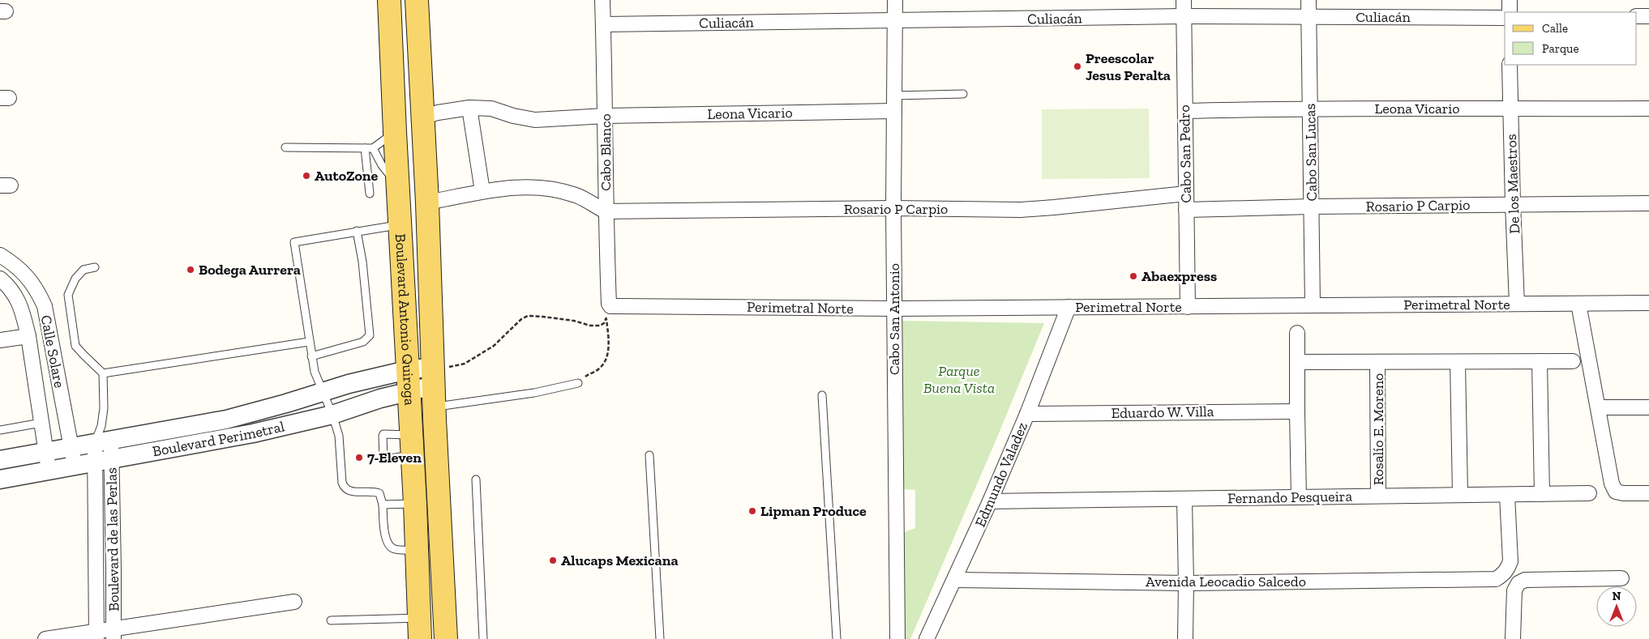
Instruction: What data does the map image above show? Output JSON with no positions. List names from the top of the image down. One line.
{"streets":{"main road":["Boulevard Antonio Quiroga"],"street":["Culiacán","Leona Vicario","Cabo Blanco","Cabo San Lucas","Cabo San Pedro","De los Maestros","Rosario P Carpio","Perimetral Norte","Cabo San Antonio","Calle Solare","Eduardo W. Villa","Rosalío E. Moreno","Boulevard Perimetral","Edmundo Valadez","Fernando Pesqueira","Boulevard de las Perlas","Avenida Leocadio Salcedo"]},"crossings":[["Culiacán","Cabo Blanco"],["Culiacán","Cabo San Lucas"],["Culiacán","Cabo San Pedro"],["Culiacán","Cabo San Antonio"],["Leona Vicario","Cabo Blanco"],["Leona Vicario","Cabo San Lucas"],["Leona Vicario","Cabo San Pedro"],["Leona Vicario","De los Maestros"],["Leona Vicario","Cabo San Antonio"],["Leona Vicario","Boulevard Antonio Quiroga"],["Cabo Blanco","Rosario P Carpio"],["Cabo Blanco","Perimetral Norte"],["Cabo San Lucas","Rosario P Carpio"],["Cabo San Lucas","Perimetral Norte"],["Cabo San Pedro","Rosario P Carpio"],["Cabo San Pedro","Perimetral Norte"],["De los Maestros","Rosario P Carpio"],["De los Maestros","Perimetral Norte"],["Rosario P Carpio","Cabo San Antonio"],["Perimetral Norte","Cabo San Antonio"],["Perimetral Norte","Edmundo Valadez"],["Boulevard Antonio Quiroga","Boulevard Perimetral"],["Calle Solare","Boulevard Perimetral"],["Eduardo W. Villa","Edmundo Valadez"],["Rosalío E. Moreno","Fernando Pesqueira"],["Boulevard Perimetral","Boulevard de las Perlas"],["Edmundo Valadez","Fernando Pesqueira"],["Edmundo Valadez","Avenida Leocadio Salcedo"],["Fernando Pesqueira","Avenida Leocadio Salcedo"]],"parks":["Parque Buena Vista"],"places":["Preescolar Jesus Peralta","AutoZone","Bodega Aurrera","Abaexpress","7-Eleven","Lipman Produce","Alucaps Mexicana"],"legend":["Calle","Parque"],"north":"top"}
